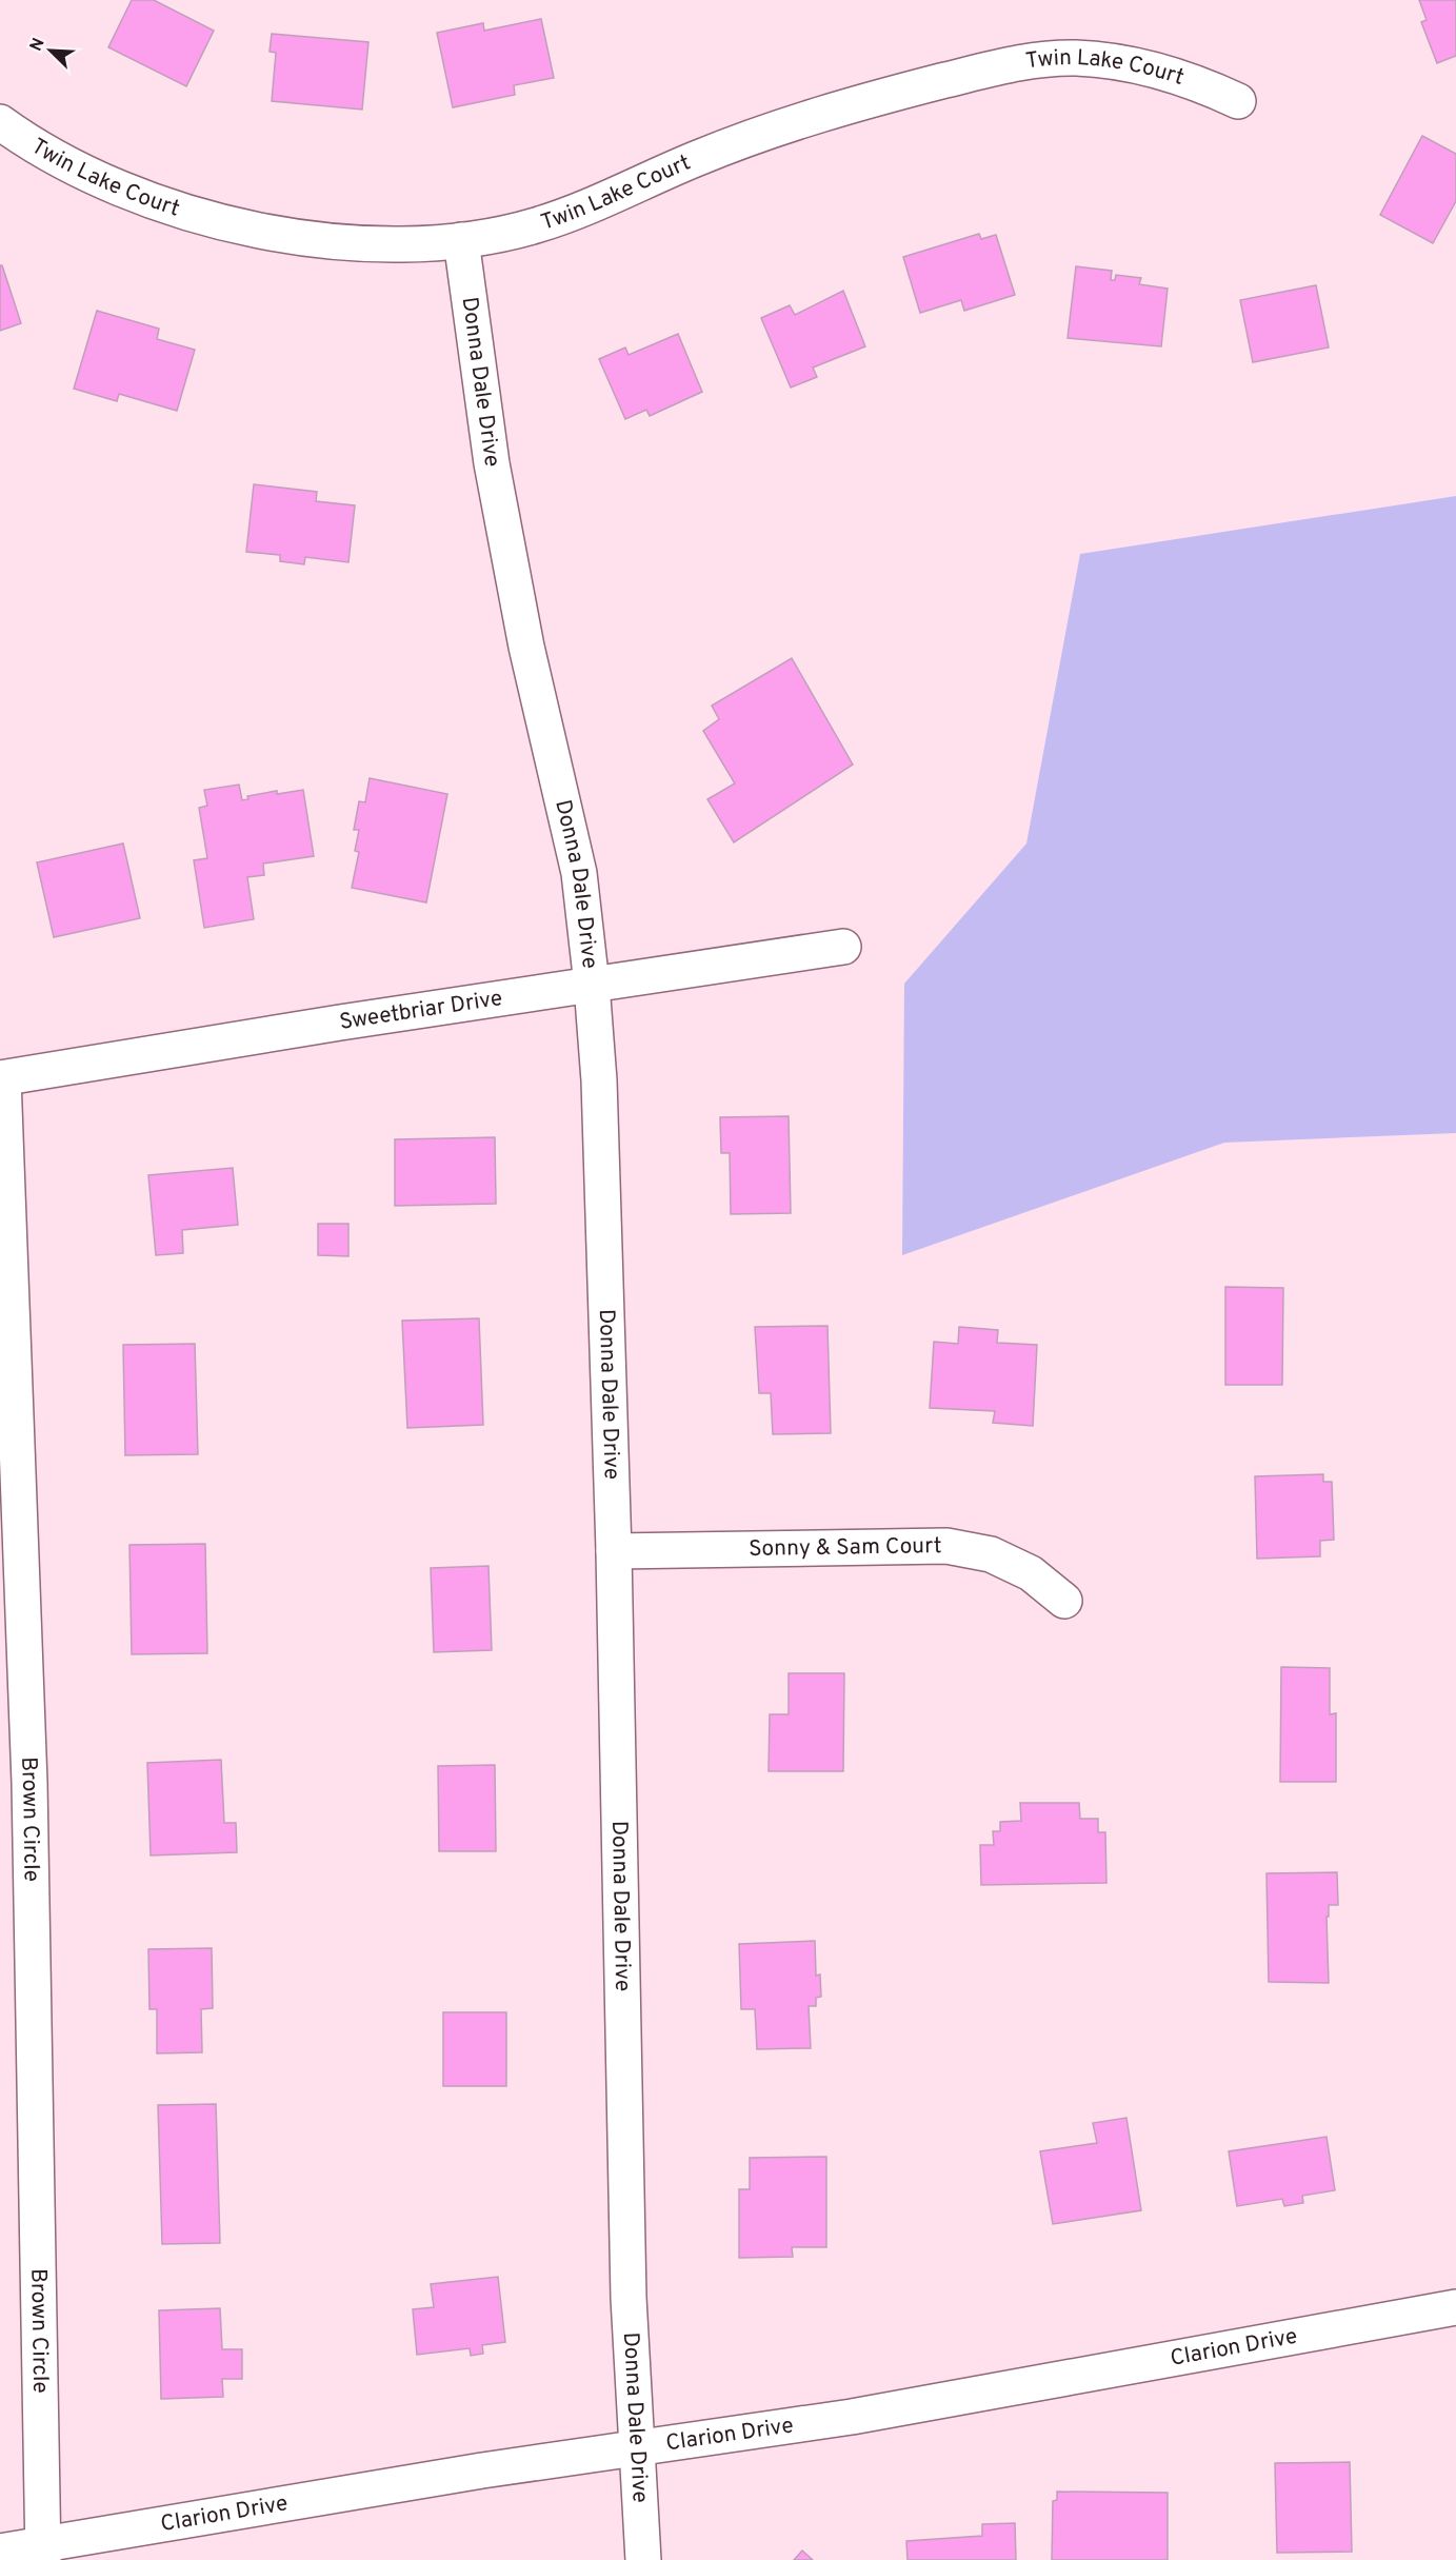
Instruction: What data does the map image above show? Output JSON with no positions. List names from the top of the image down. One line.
{"streets":{"street":["Twin Lake Court","Donna Dale Drive","Sweetbriar Drive","Sonny & Sam Court","Brown Circle","Clarion Drive"]},"crossings":[["Twin Lake Court","Donna Dale Drive"],["Donna Dale Drive","Sweetbriar Drive"],["Donna Dale Drive","Sonny & Sam Court"],["Donna Dale Drive","Clarion Drive"],["Sweetbriar Drive","Brown Circle"],["Brown Circle","Clarion Drive"]],"north":"top left"}
